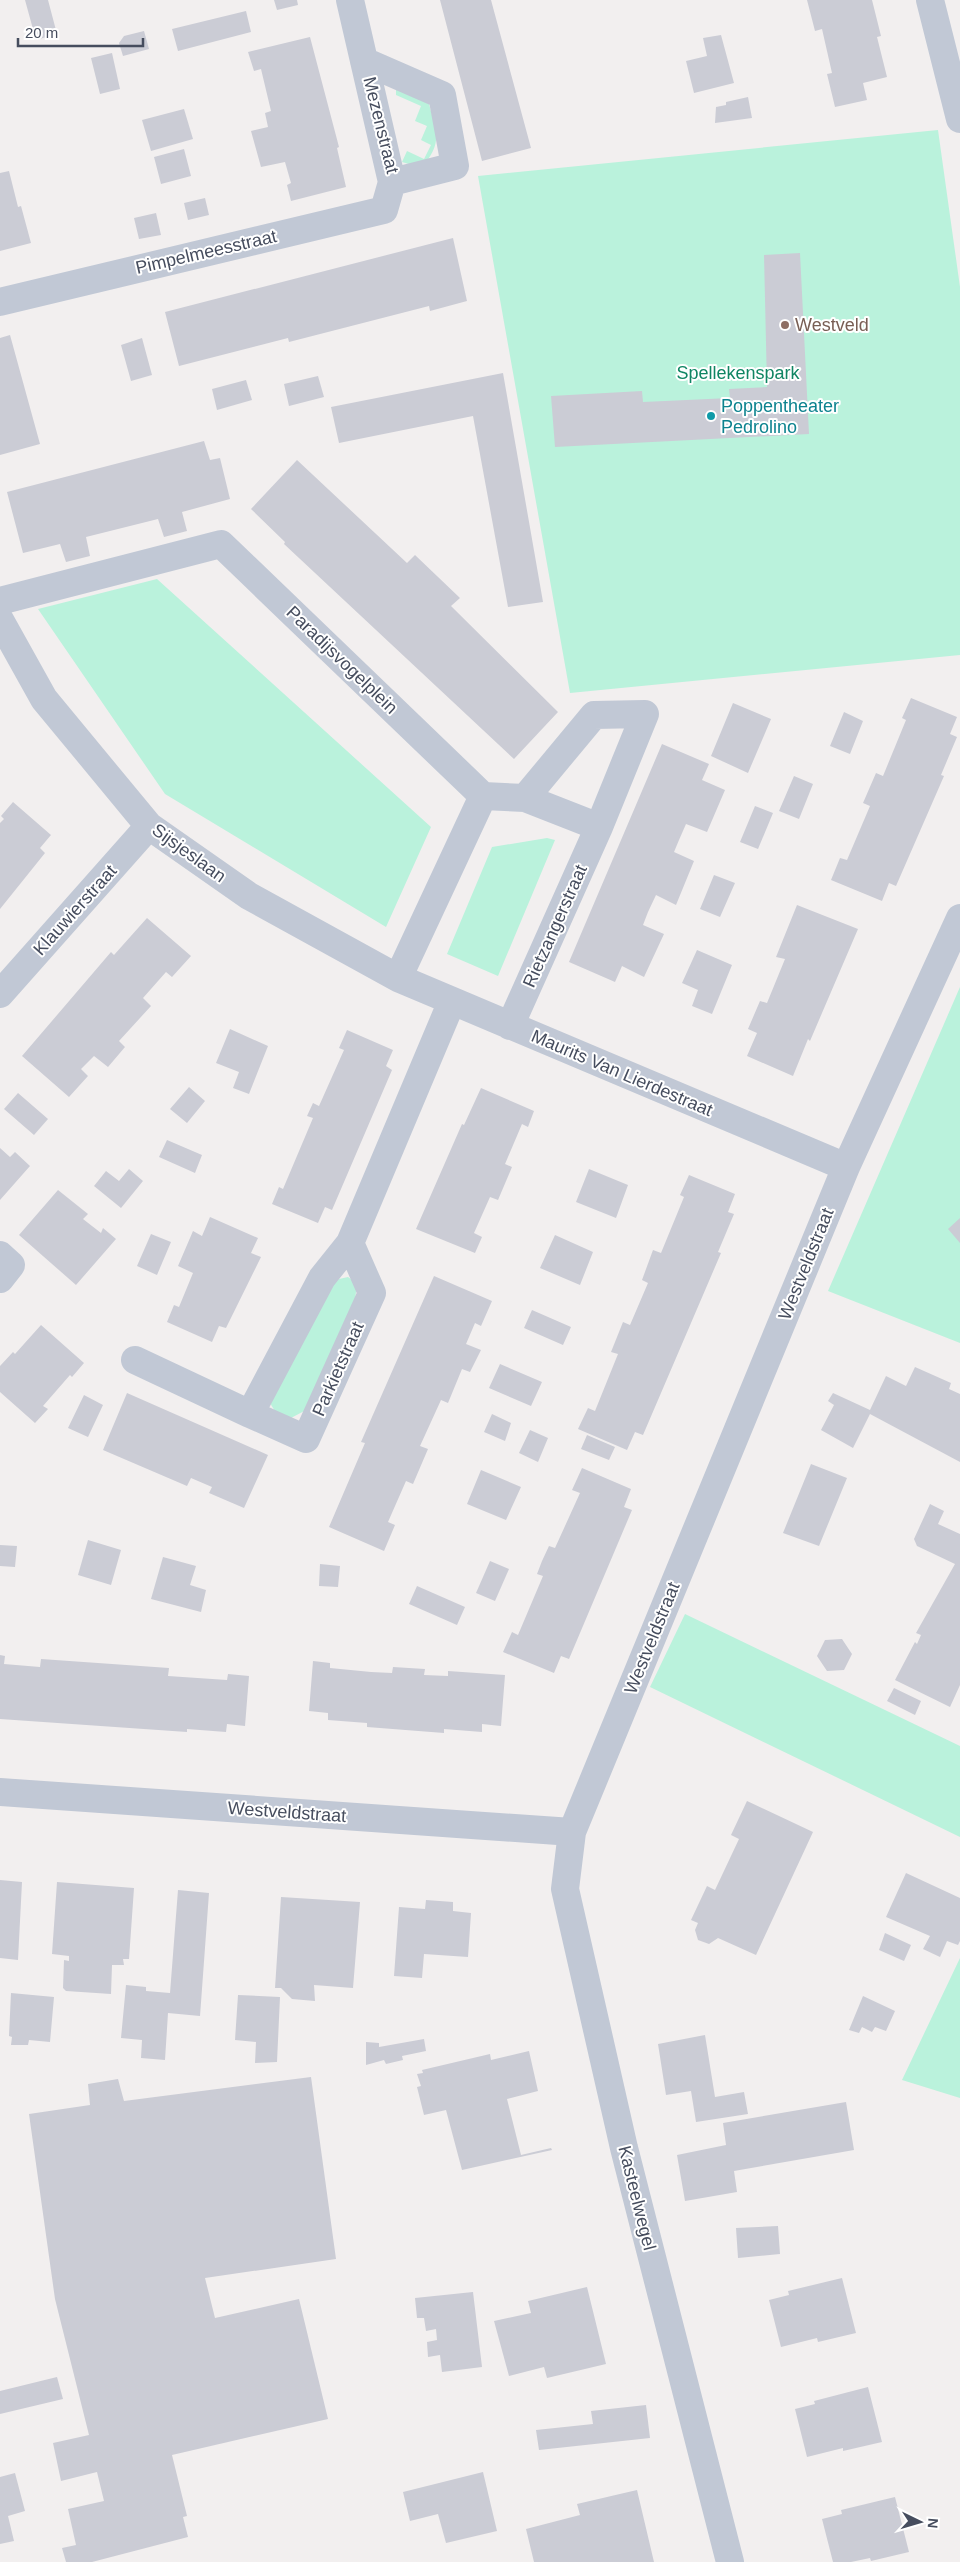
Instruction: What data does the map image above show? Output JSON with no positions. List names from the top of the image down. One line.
{"streets":{"street":["Mezenstraat","Pimpelmeesstraat","Paradijsvogelplein","Sijsjeslaan","Klauwierstraat","Rietzangerstraat","Maurits Van Lierdestraat","Westveldstraat","Parkietstraat","Kasteelwegel"]},"crossings":[["Mezenstraat","Pimpelmeesstraat"],["Sijsjeslaan","Klauwierstraat"],["Sijsjeslaan","Maurits Van Lierdestraat"],["Rietzangerstraat","Maurits Van Lierdestraat"],["Maurits Van Lierdestraat","Westveldstraat"],["Westveldstraat","Kasteelwegel"]],"parks":["Spellekenspark"],"places":["Westveld","Poppentheater Pedrolino"],"scale_bar":"20 m","north":"right"}
